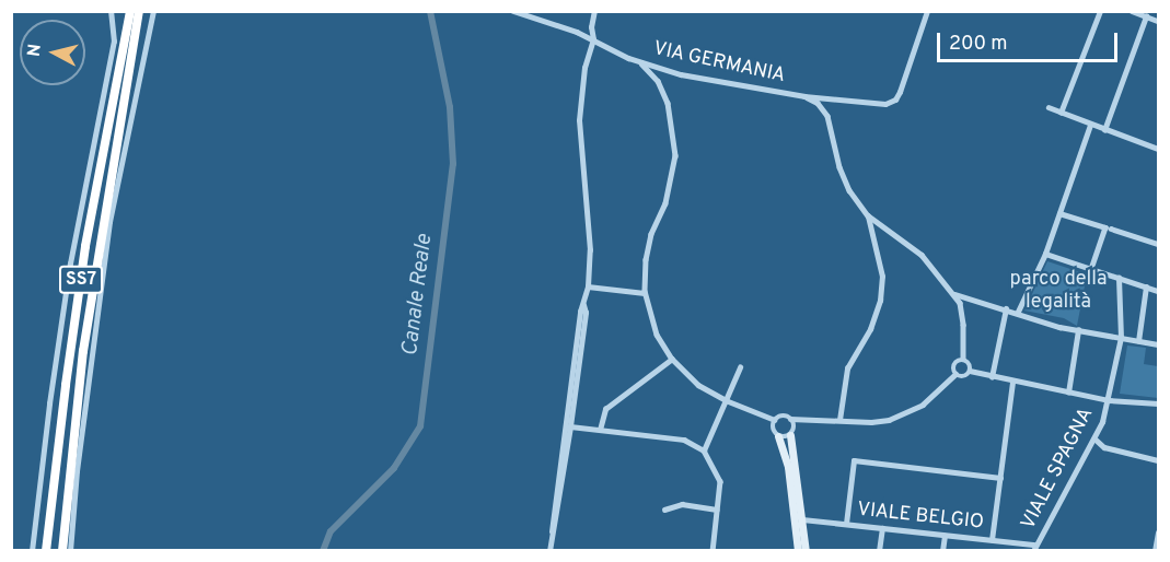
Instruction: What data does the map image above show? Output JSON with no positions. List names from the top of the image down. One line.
{"streets":{"highway":["SS7"],"street":["VIA GERMANIA","VIALE SPAGNA","VIALE BELGIO"]},"crossings":[["VIALE SPAGNA","VIALE BELGIO"]],"water":["Canale Reale"],"parks":["parco della legalità"],"scale_bar":"200 m","north":"left"}
